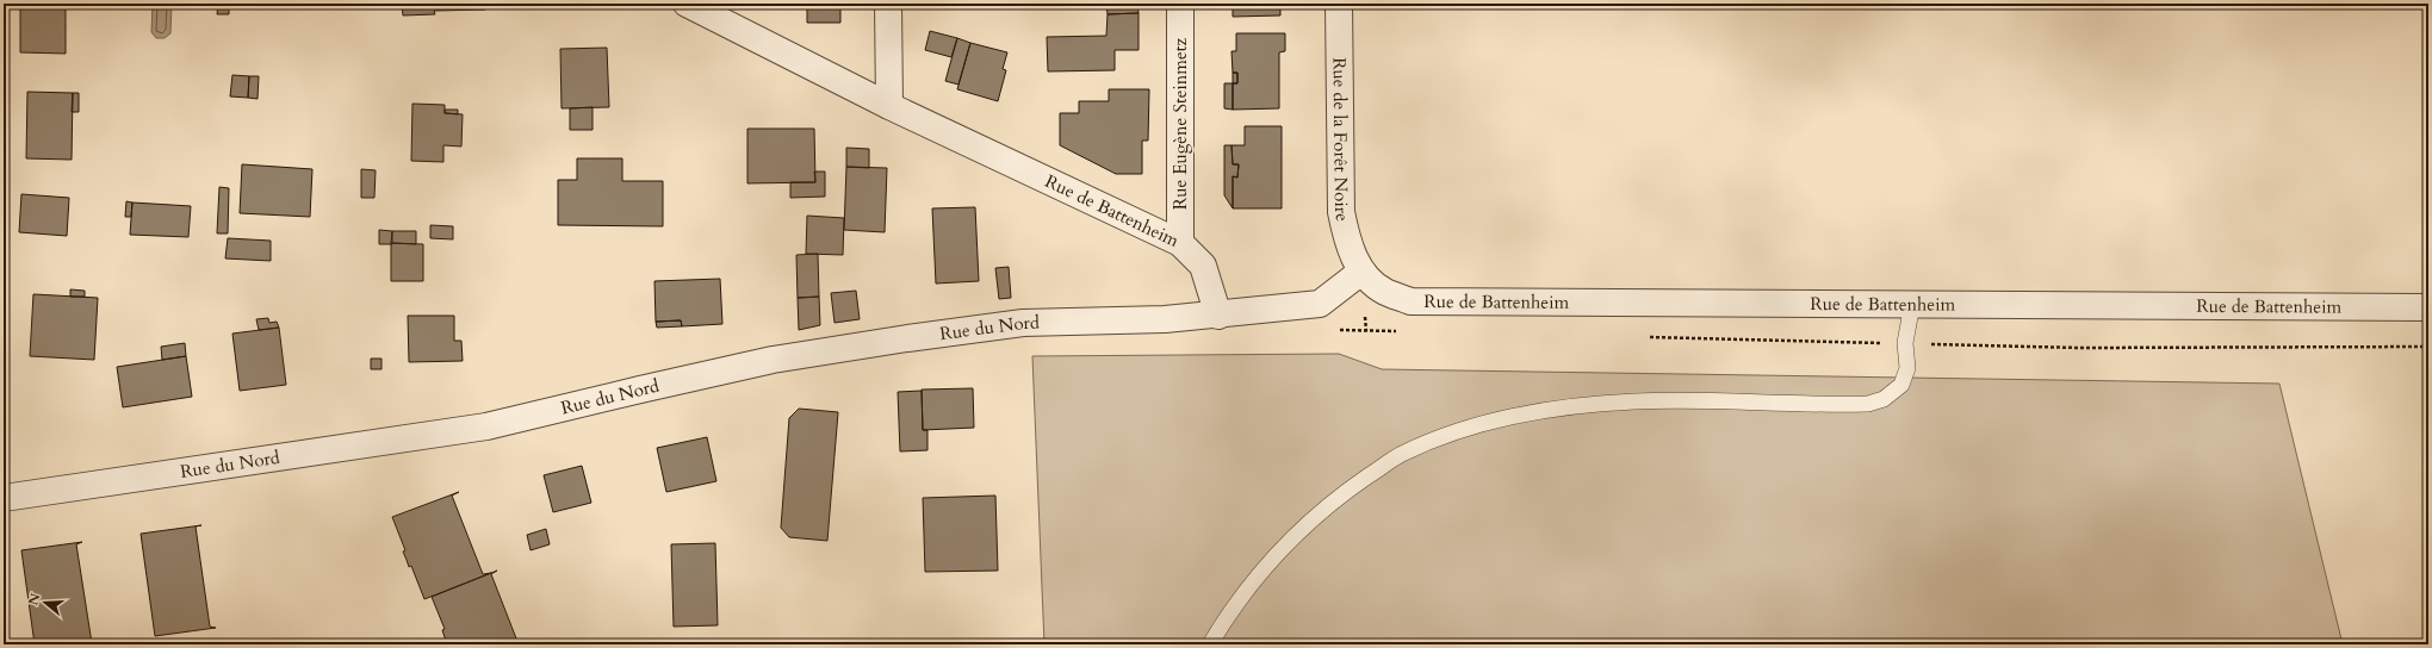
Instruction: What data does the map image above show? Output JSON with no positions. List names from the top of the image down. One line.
{"streets":{"street":["Rue Eugène Steinmetz","Rue de la Forêt Noire","Rue de Battenheim","Rue du Nord"]},"crossings":[["Rue Eugène Steinmetz","Rue de Battenheim"],["Rue de la Forêt Noire","Rue de Battenheim"],["Rue de Battenheim","Rue du Nord"]],"north":"left"}
